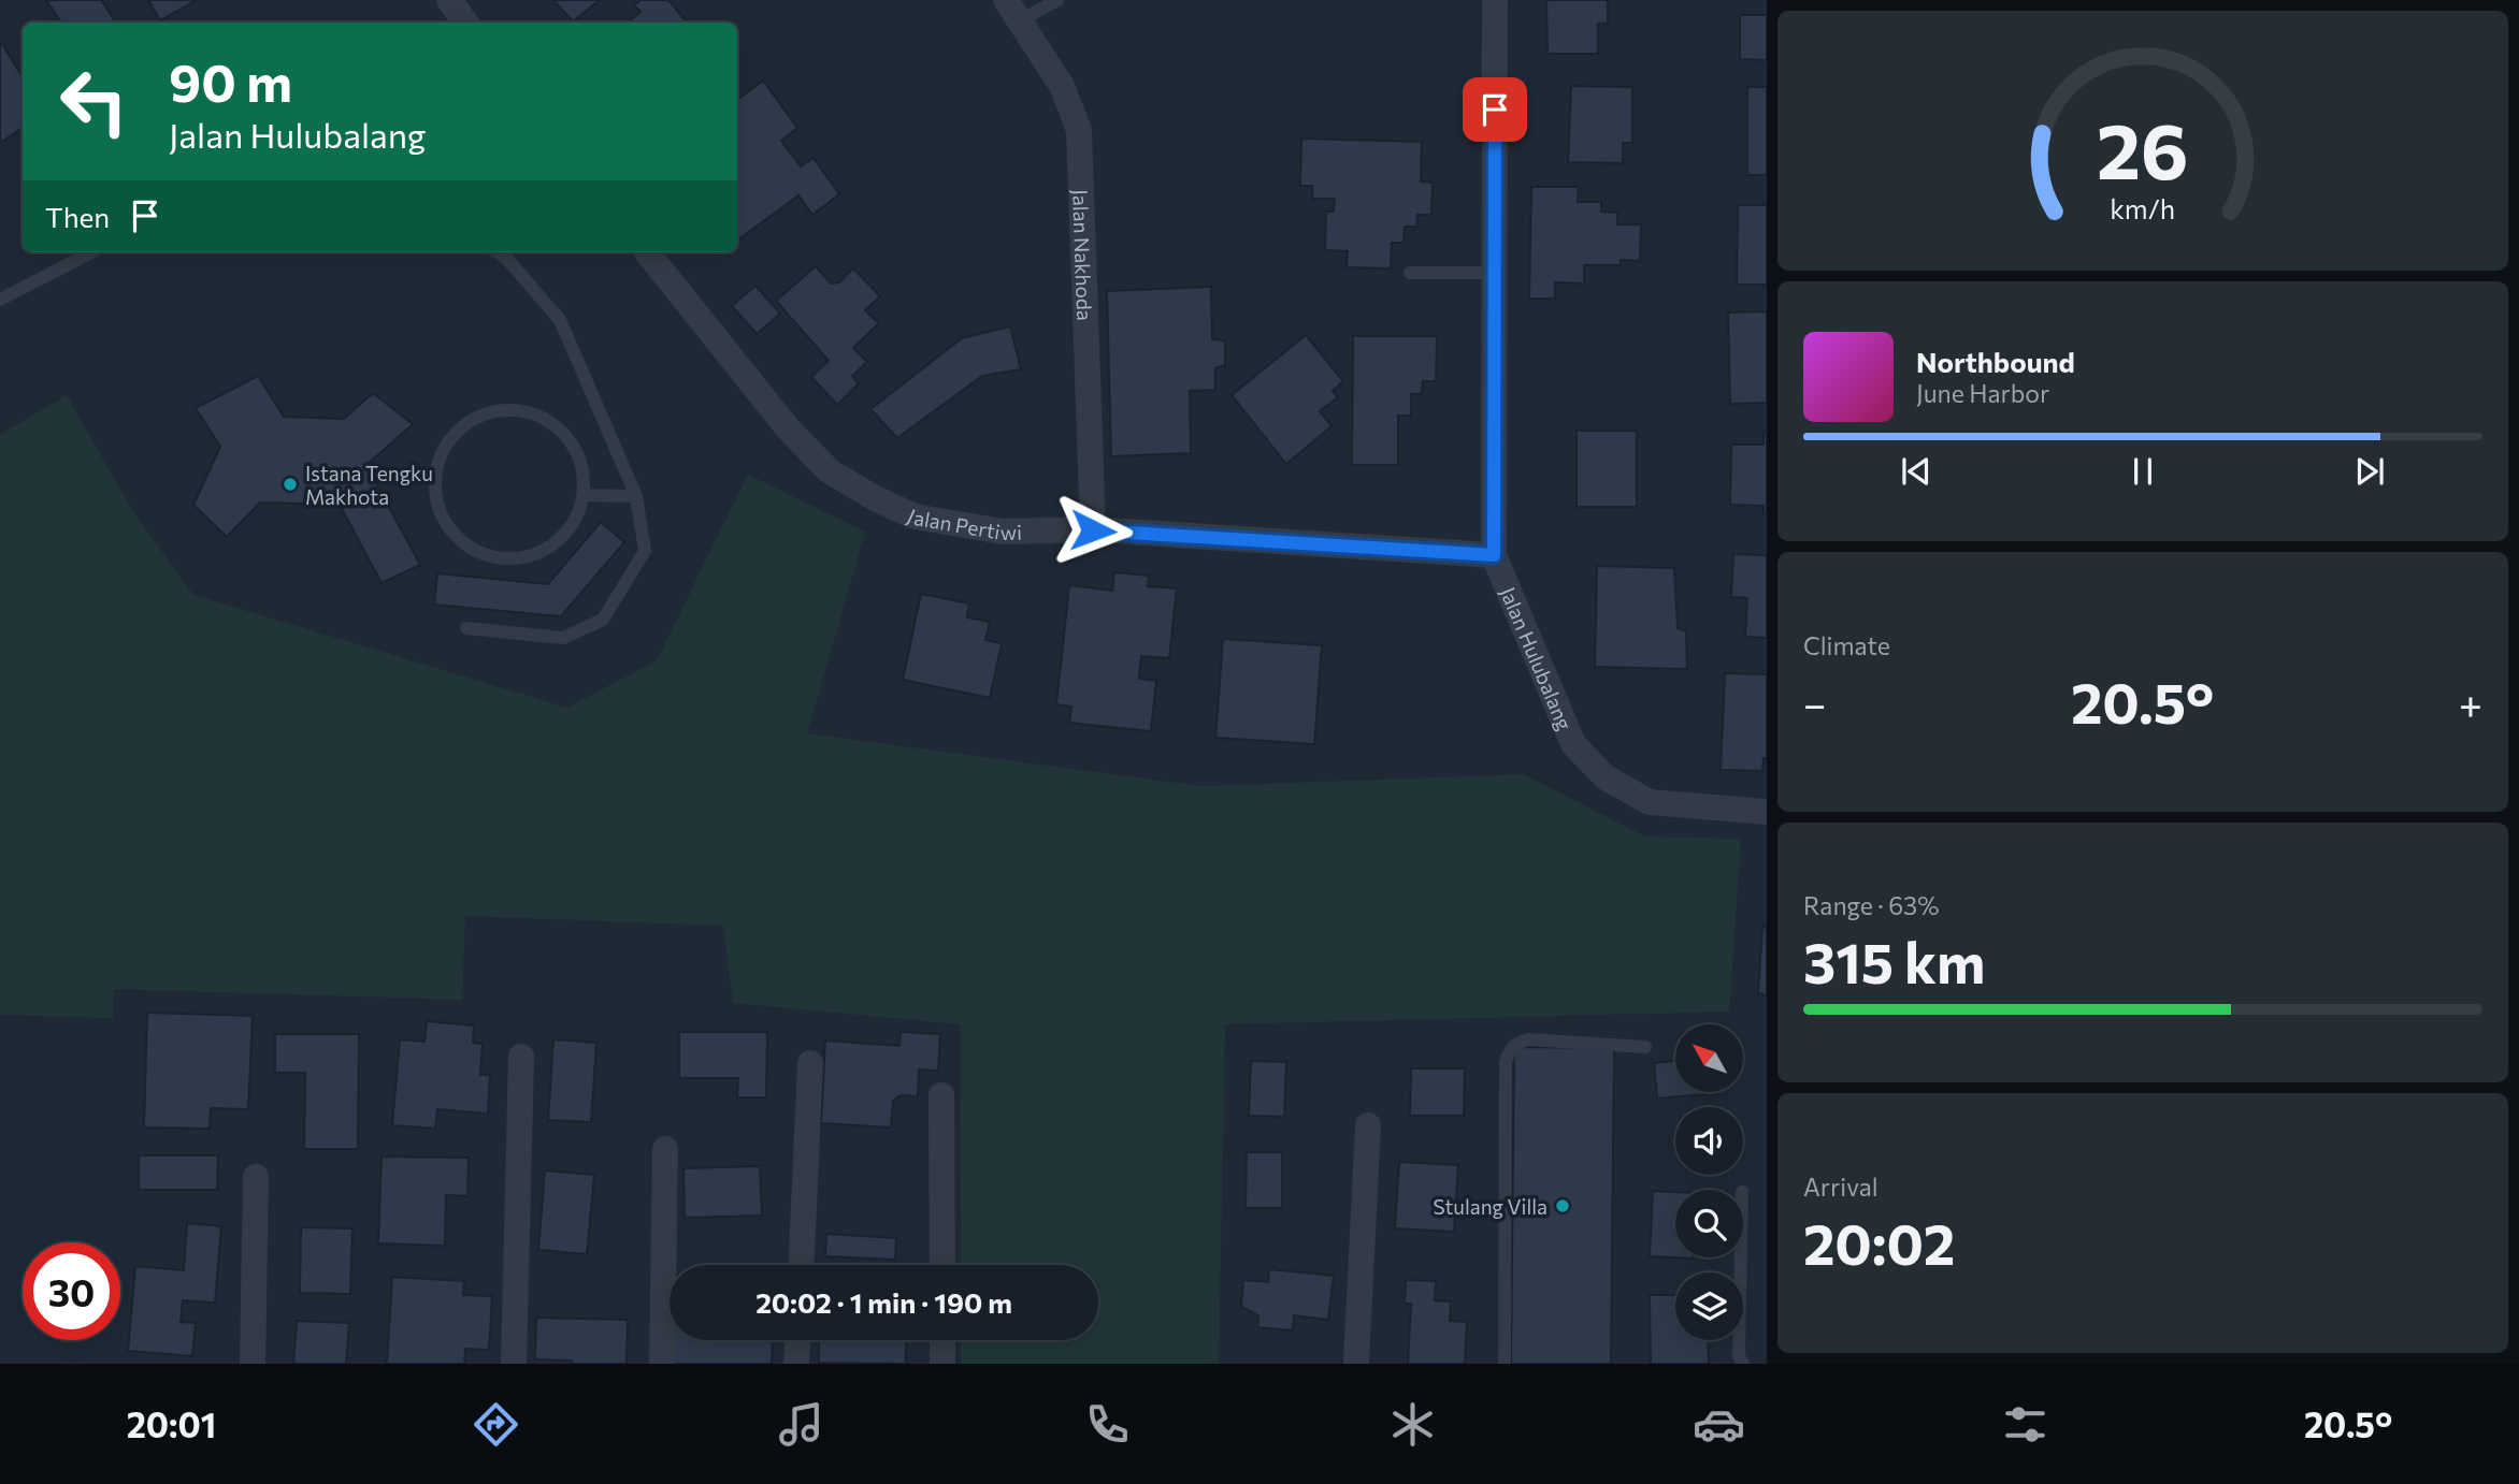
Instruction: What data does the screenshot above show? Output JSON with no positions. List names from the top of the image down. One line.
{"streets":{"street":["Jalan Nakhoda","Jalan Pertiwi","Jalan Hulubalang"]},"crossings":[["Jalan Nakhoda","Jalan Pertiwi"],["Jalan Pertiwi","Jalan Hulubalang"]],"places":["Istana Tengku Makhota","Stulang Villa"],"north":"top left","page":{"turn":["90 m","Jalan Hulubalang"],"then":"Then","song":["Northbound","June Harbor"],"tile":["Climate",["Range · 63%","315 km"],["Arrival","20:02"]],"heat":["−","20.5°","+"],"limit":"30","trip":"20:02 · 1 min · 190 m","tabs":["20:01","20.5°"],"gauge":["26","km/h"]}}
